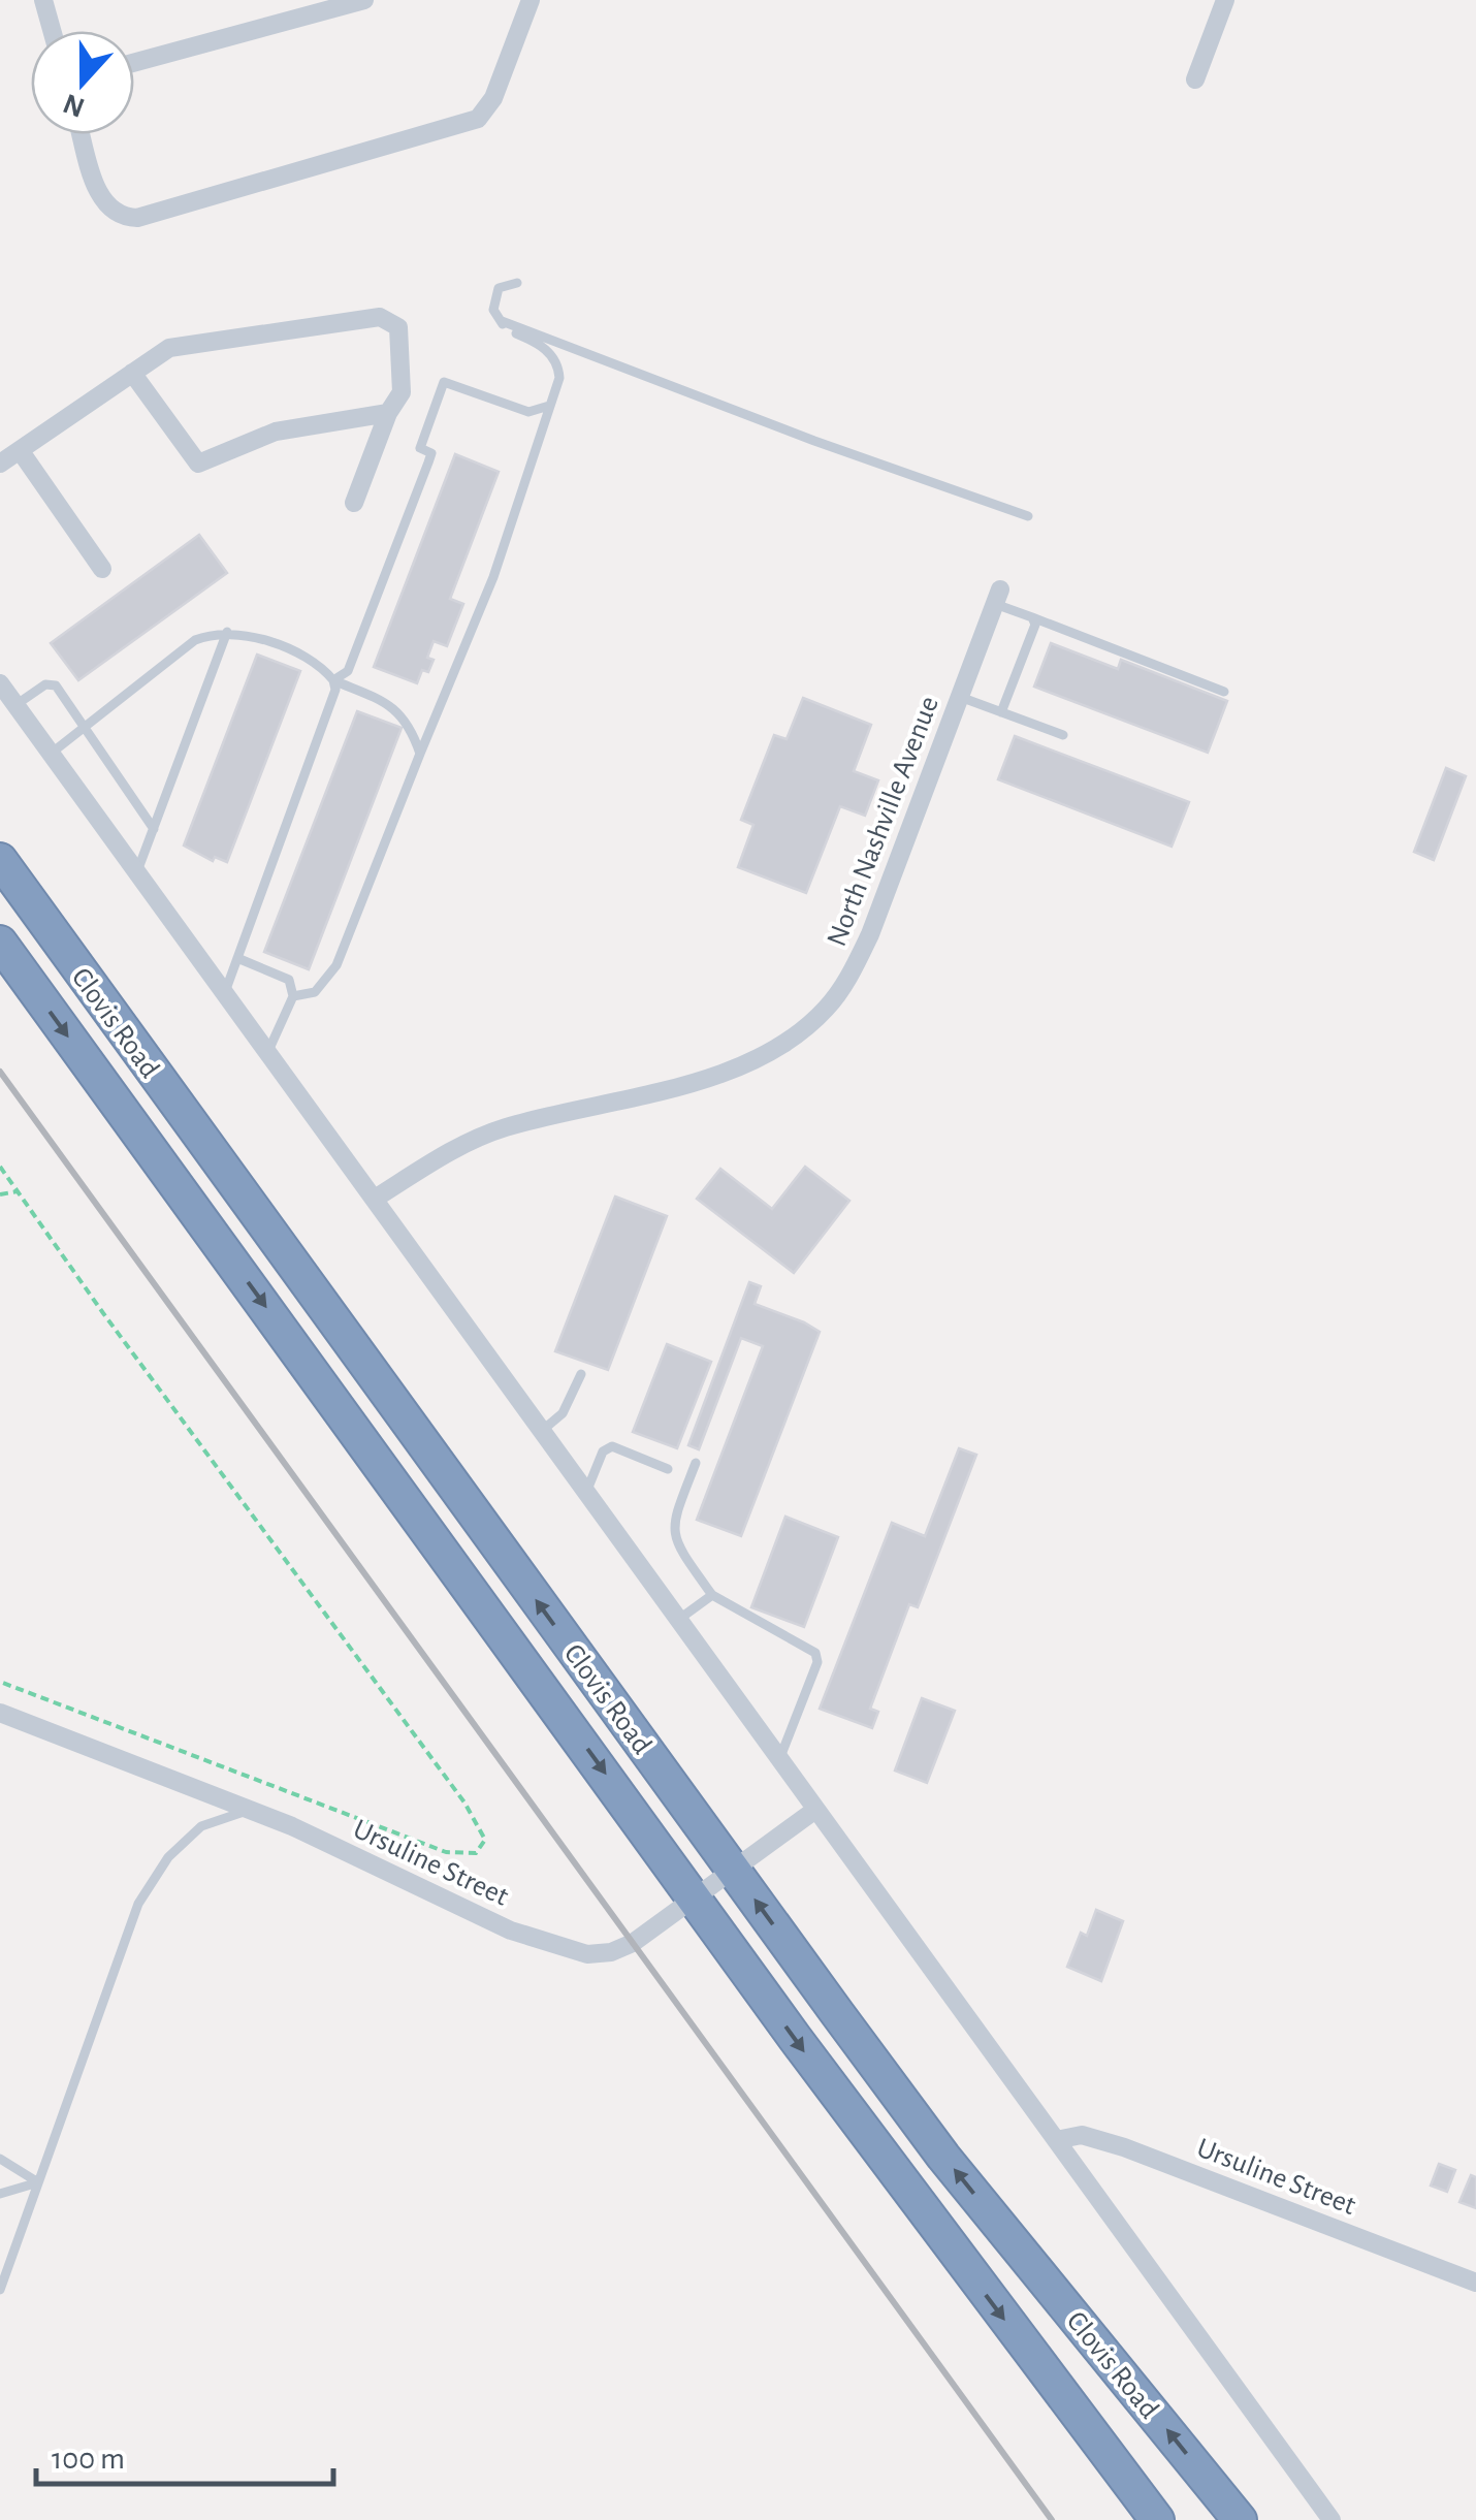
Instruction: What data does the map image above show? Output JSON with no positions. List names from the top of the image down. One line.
{"streets":{"highway":["Clovis Road"],"street":["North Nashville Avenue","Ursuline Street"]},"crossings":[["Clovis Road","Ursuline Street"]],"scale_bar":"100 m","north":"bottom"}
